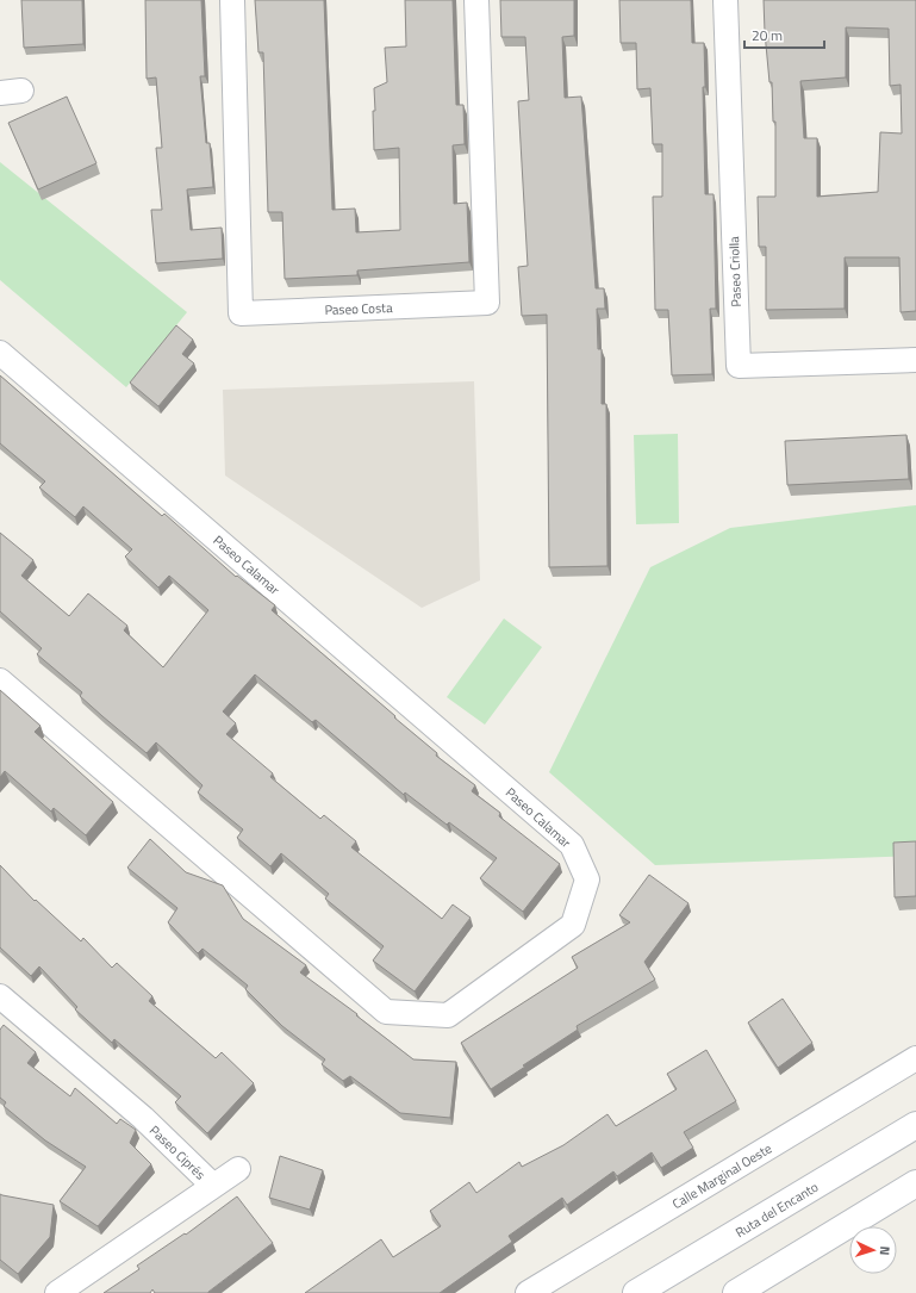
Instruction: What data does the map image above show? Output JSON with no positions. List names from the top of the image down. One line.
{"streets":{"main road":["Ruta del Encanto"],"street":["Paseo Criolla","Paseo Costa","Paseo Calamar","Paseo Ciprés","Calle Marginal Oeste"]},"scale_bar":"20 m","north":"right"}
